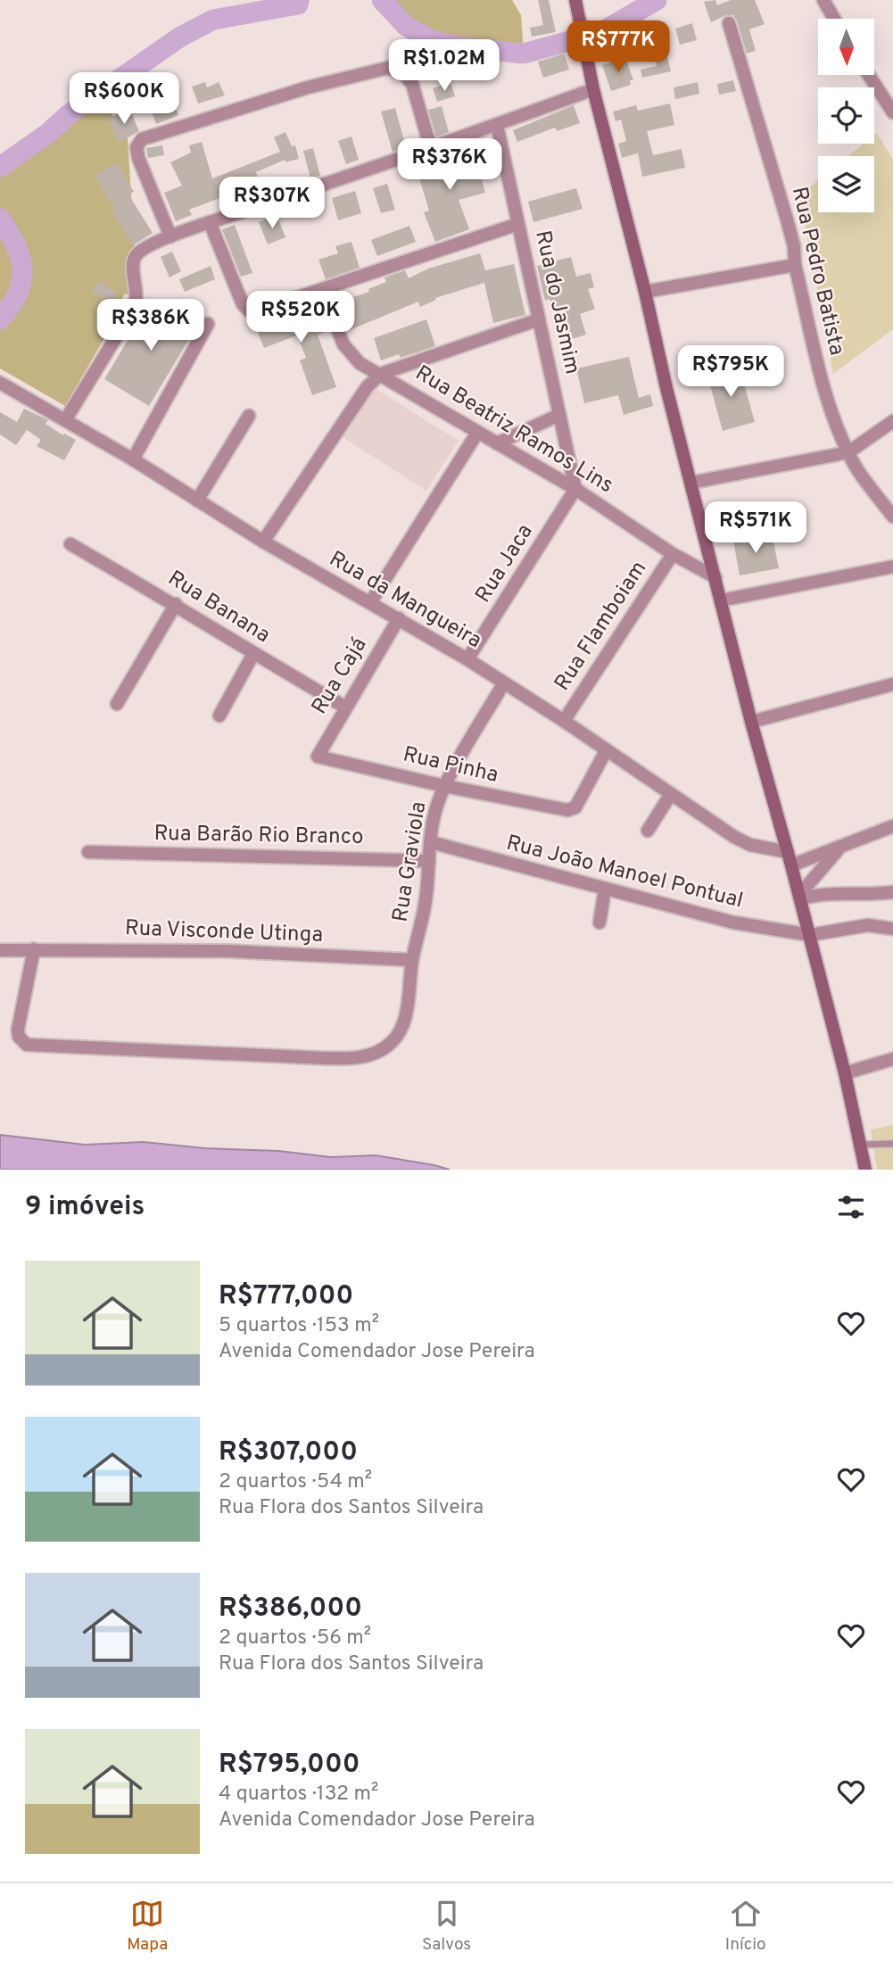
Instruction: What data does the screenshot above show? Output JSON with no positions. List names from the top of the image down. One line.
{"streets":{"street":["Rua Pedro Batista","Rua do Jasmim","Rua Beatriz Ramos Lins","Rua Jaca","Rua da Mangueira","Rua Banana","Rua Flamboiam","Rua Cajá","Rua Pinha","Rua Barão Rio Branco","Rua Graviola","Rua João Manoel Pontual","Rua Visconde Utinga"]},"crossings":[["Rua do Jasmim","Rua Beatriz Ramos Lins"],["Rua do Jasmim","Rua Jaca"],["Rua Beatriz Ramos Lins","Rua Jaca"],["Rua Beatriz Ramos Lins","Rua Flamboiam"],["Rua Jaca","Rua da Mangueira"],["Rua da Mangueira","Rua Flamboiam"],["Rua da Mangueira","Rua Cajá"],["Rua da Mangueira","Rua Pinha"],["Rua da Mangueira","Rua Graviola"],["Rua Banana","Rua Cajá"],["Rua Cajá","Rua Pinha"],["Rua Pinha","Rua Graviola"],["Rua Barão Rio Branco","Rua Graviola"],["Rua Graviola","Rua João Manoel Pontual"],["Rua Graviola","Rua Visconde Utinga"]],"north":"bottom","page":{"price":["R$777K","R$1.02M","R$600K","R$376K","R$307K","R$520K","R$386K","R$795K","R$571K"],"heading":"9 imóveis","list":[{"name":"R$777,000","note":"5 quartos · 153 m² · Avenida Comendador Jose Pereira"},{"name":"R$307,000","note":"2 quartos · 54 m² · Rua Flora dos Santos Silveira"},{"name":"R$386,000","note":"2 quartos · 56 m² · Rua Flora dos Santos Silveira"},{"name":"R$795,000","note":"4 quartos · 132 m² · Avenida Comendador Jose Pereira"}],"tabs":["Mapa","Salvos","Início"]}}
